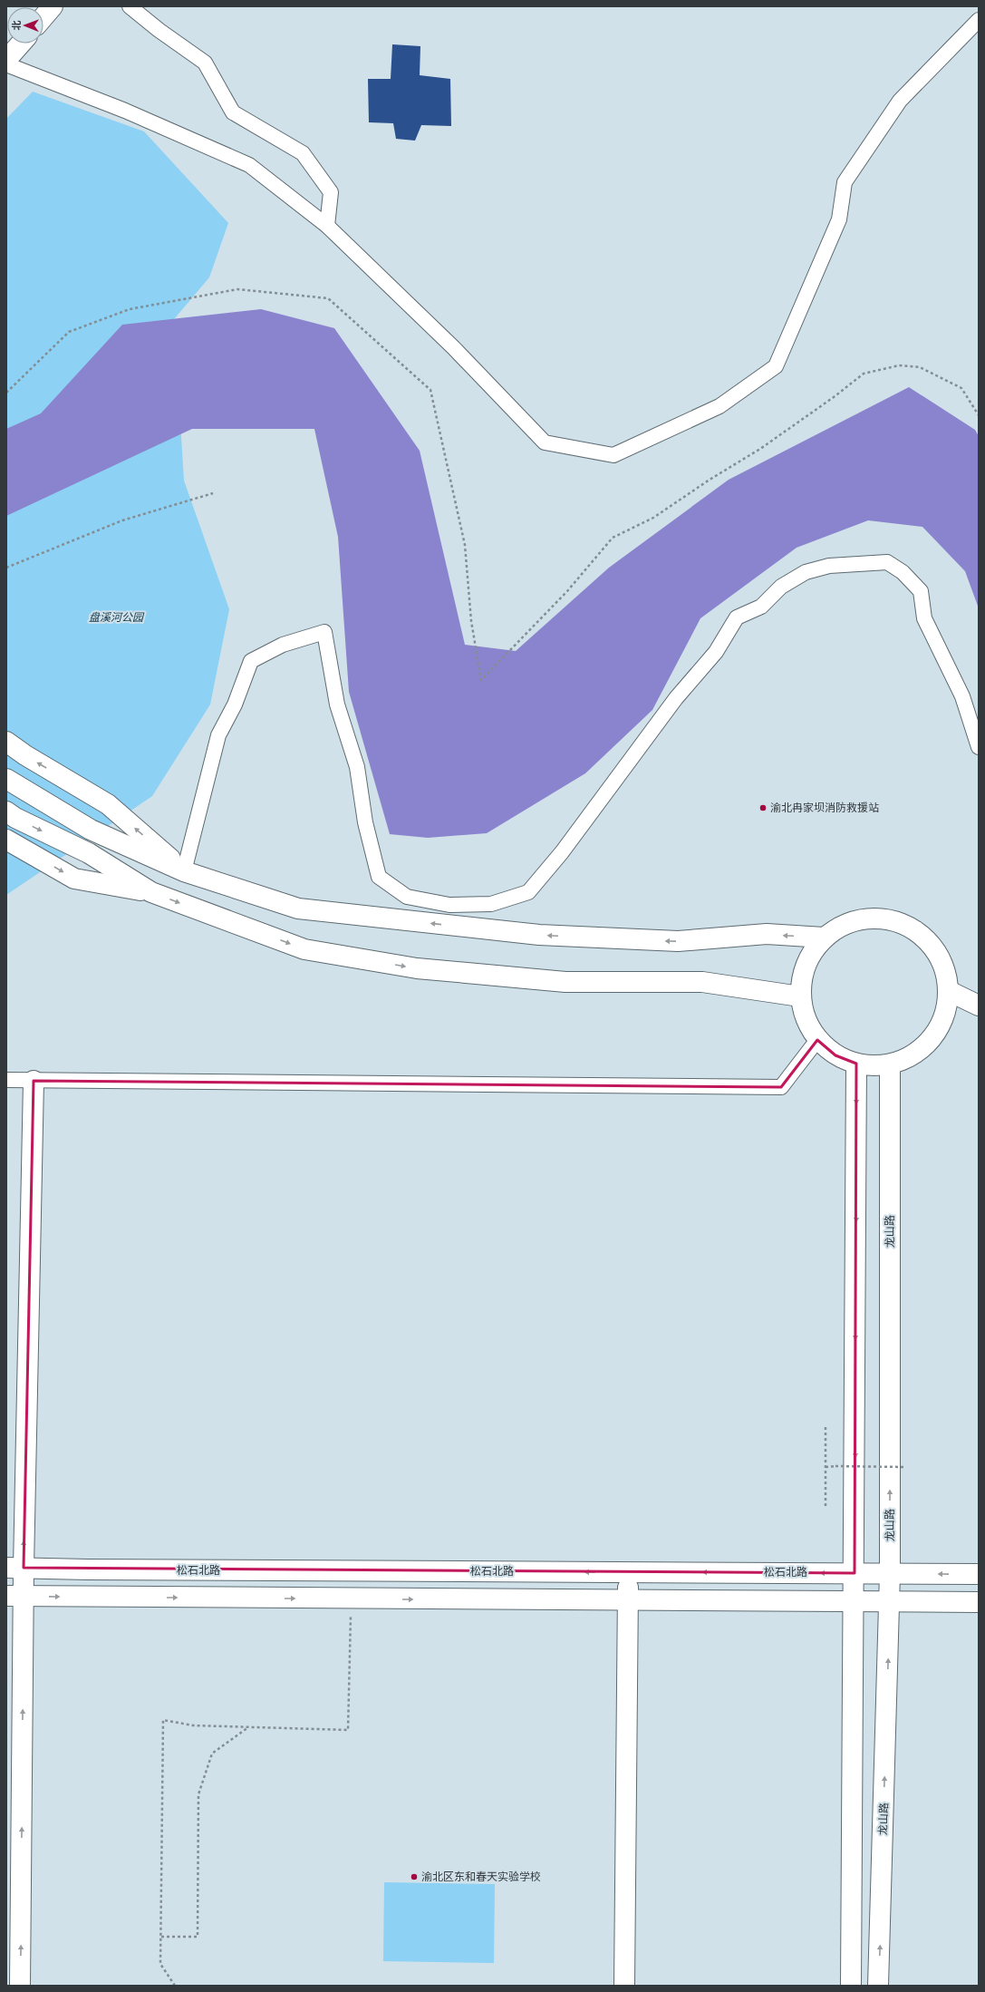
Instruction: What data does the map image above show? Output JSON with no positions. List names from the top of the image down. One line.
{"streets":{"main road":["龙山路","松石北路"]},"crossings":[["龙山路","松石北路"]],"parks":["盘溪河公园"],"places":["渝北冉家坝消防救援站","渝北区东和春天实验学校"],"north":"left"}
